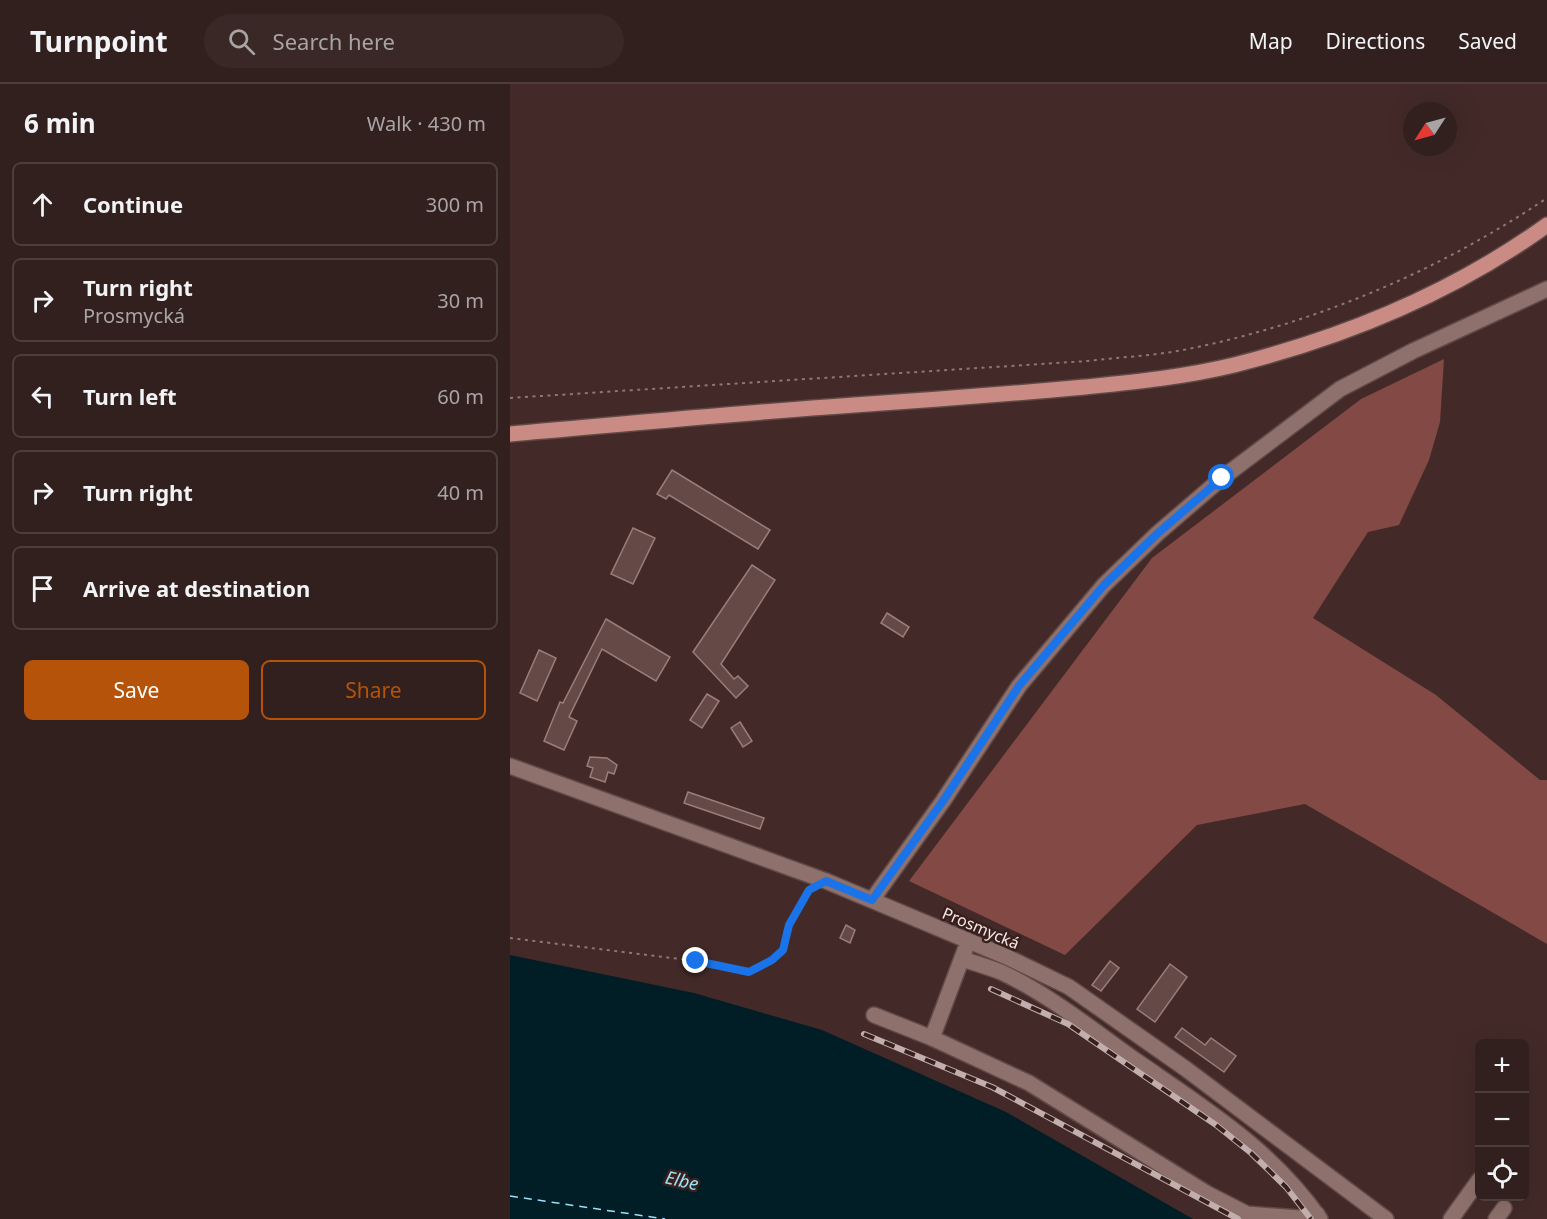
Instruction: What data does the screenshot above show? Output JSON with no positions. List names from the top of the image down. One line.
{"streets":{"street":["Prosmycká"]},"water":["Elbe"],"north":"bottom left","page":{"header":"Turnpoint","search":"Search here","nav":["Map","Directions","Saved"],"heading":["6 min","Walk · 430 m"],"list":[["Continue","300 m"],["Turn right","Prosmycká","30 m"],["Turn left","60 m"],["Turn right","40 m"],"Arrive at destination"],"buttons":["Save","Share"],"map_buttons":["+","−"]}}
